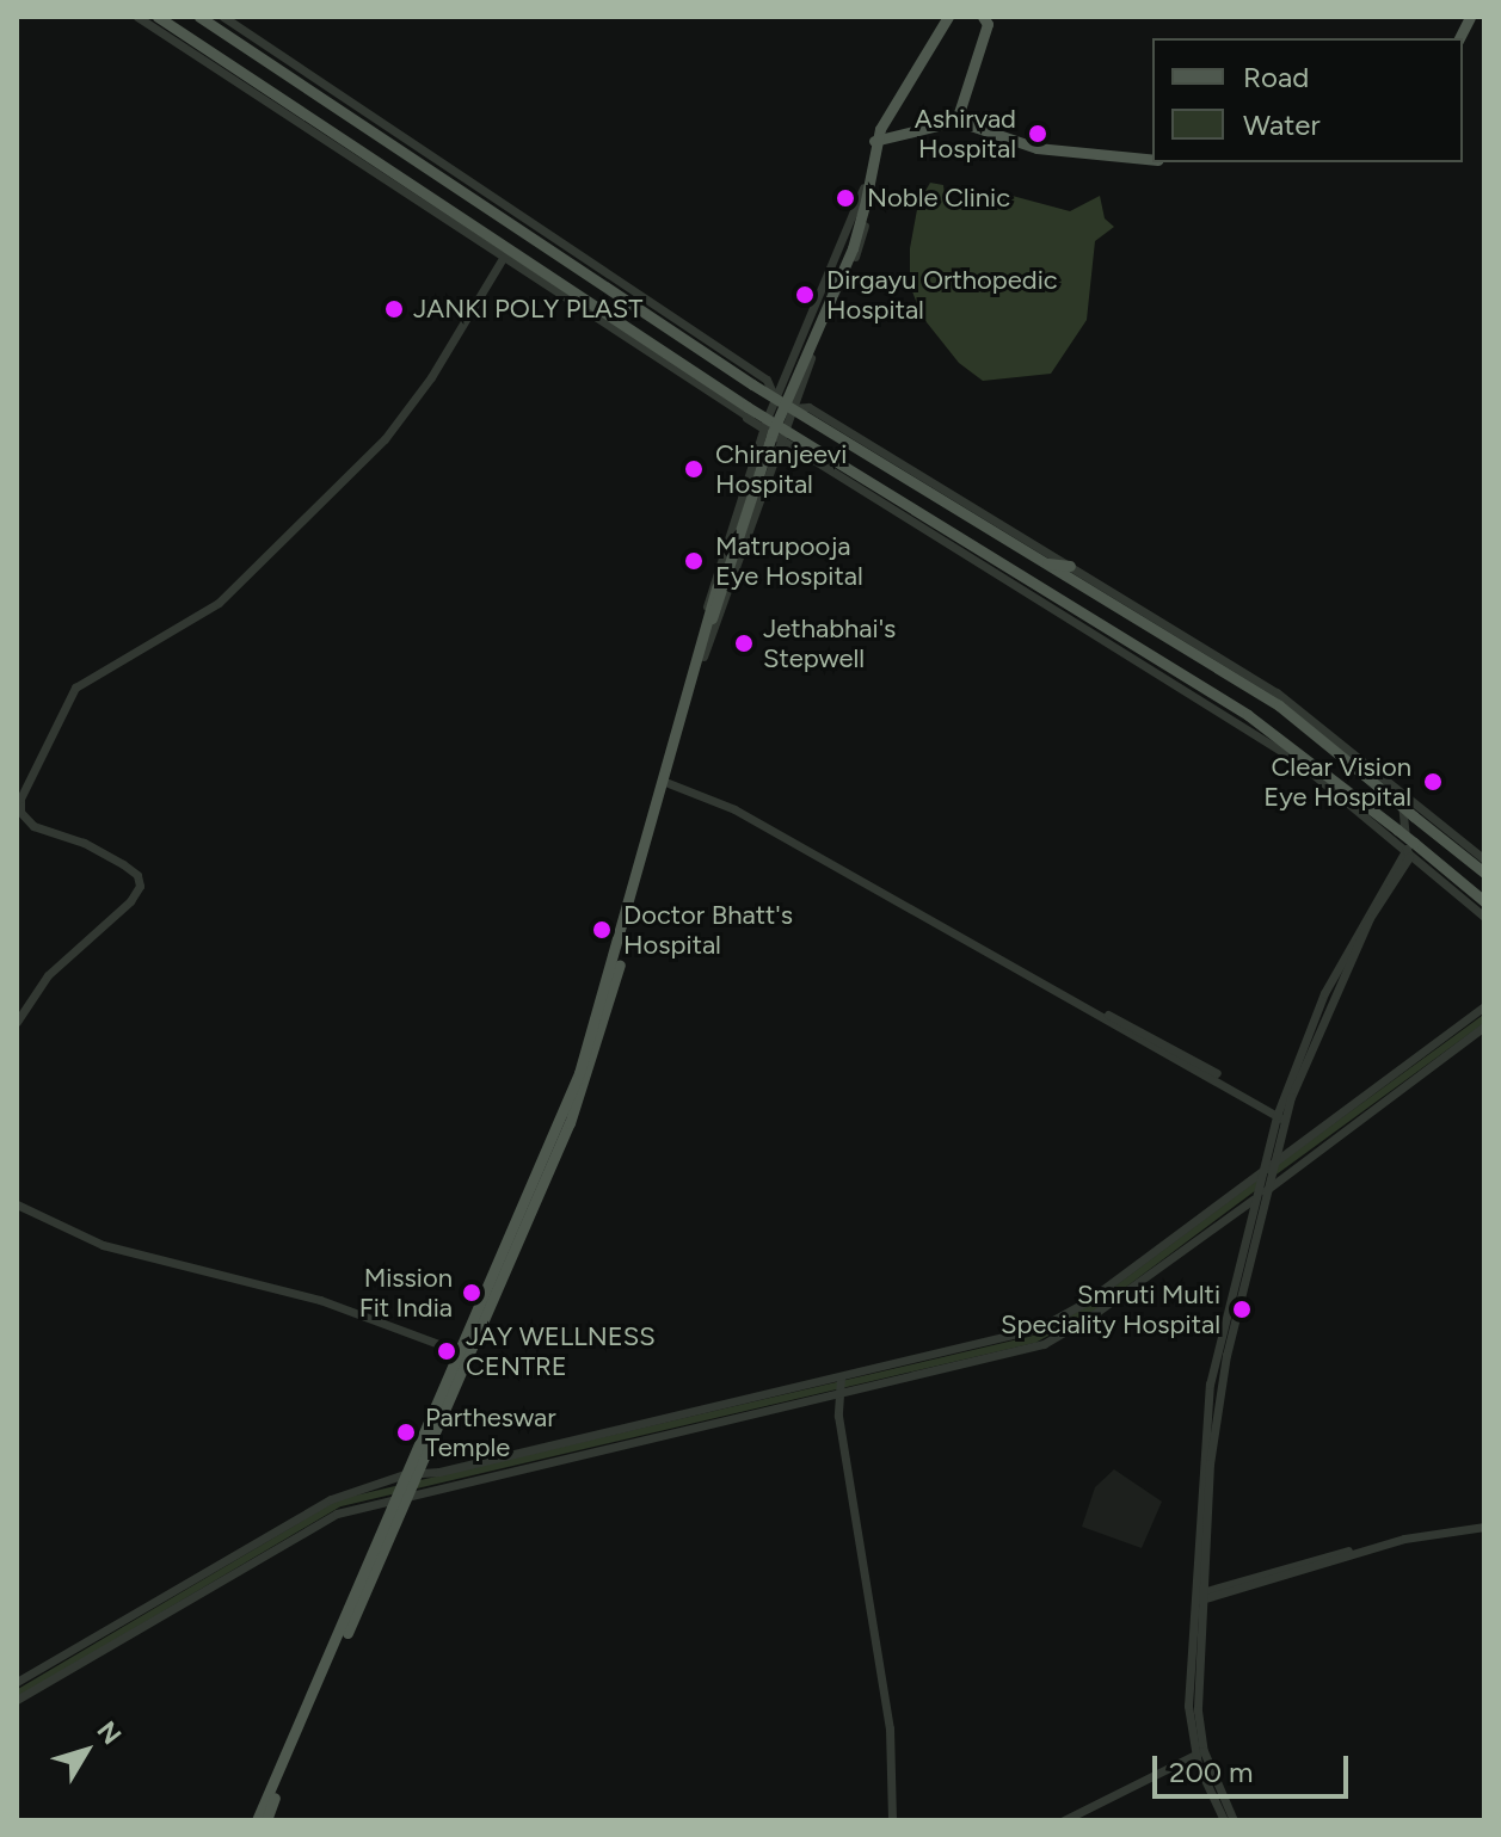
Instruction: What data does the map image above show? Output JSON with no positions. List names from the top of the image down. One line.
{"places":["Ashirvad Hospital","Noble Clinic","Dirgayu Orthopedic Hospital","JANKI POLY PLAST","Chiranjeevi Hospital","Matrupooja Eye Hospital","Jethabhai's Stepwell","Clear Vision Eye Hospital","Doctor Bhatt's Hospital","Mission Fit India","Smruti Multi Speciality Hospital","JAY WELLNESS CENTRE","Partheswar Temple"],"legend":["Road","Water"],"scale_bar":"200 m","north":"top right"}
